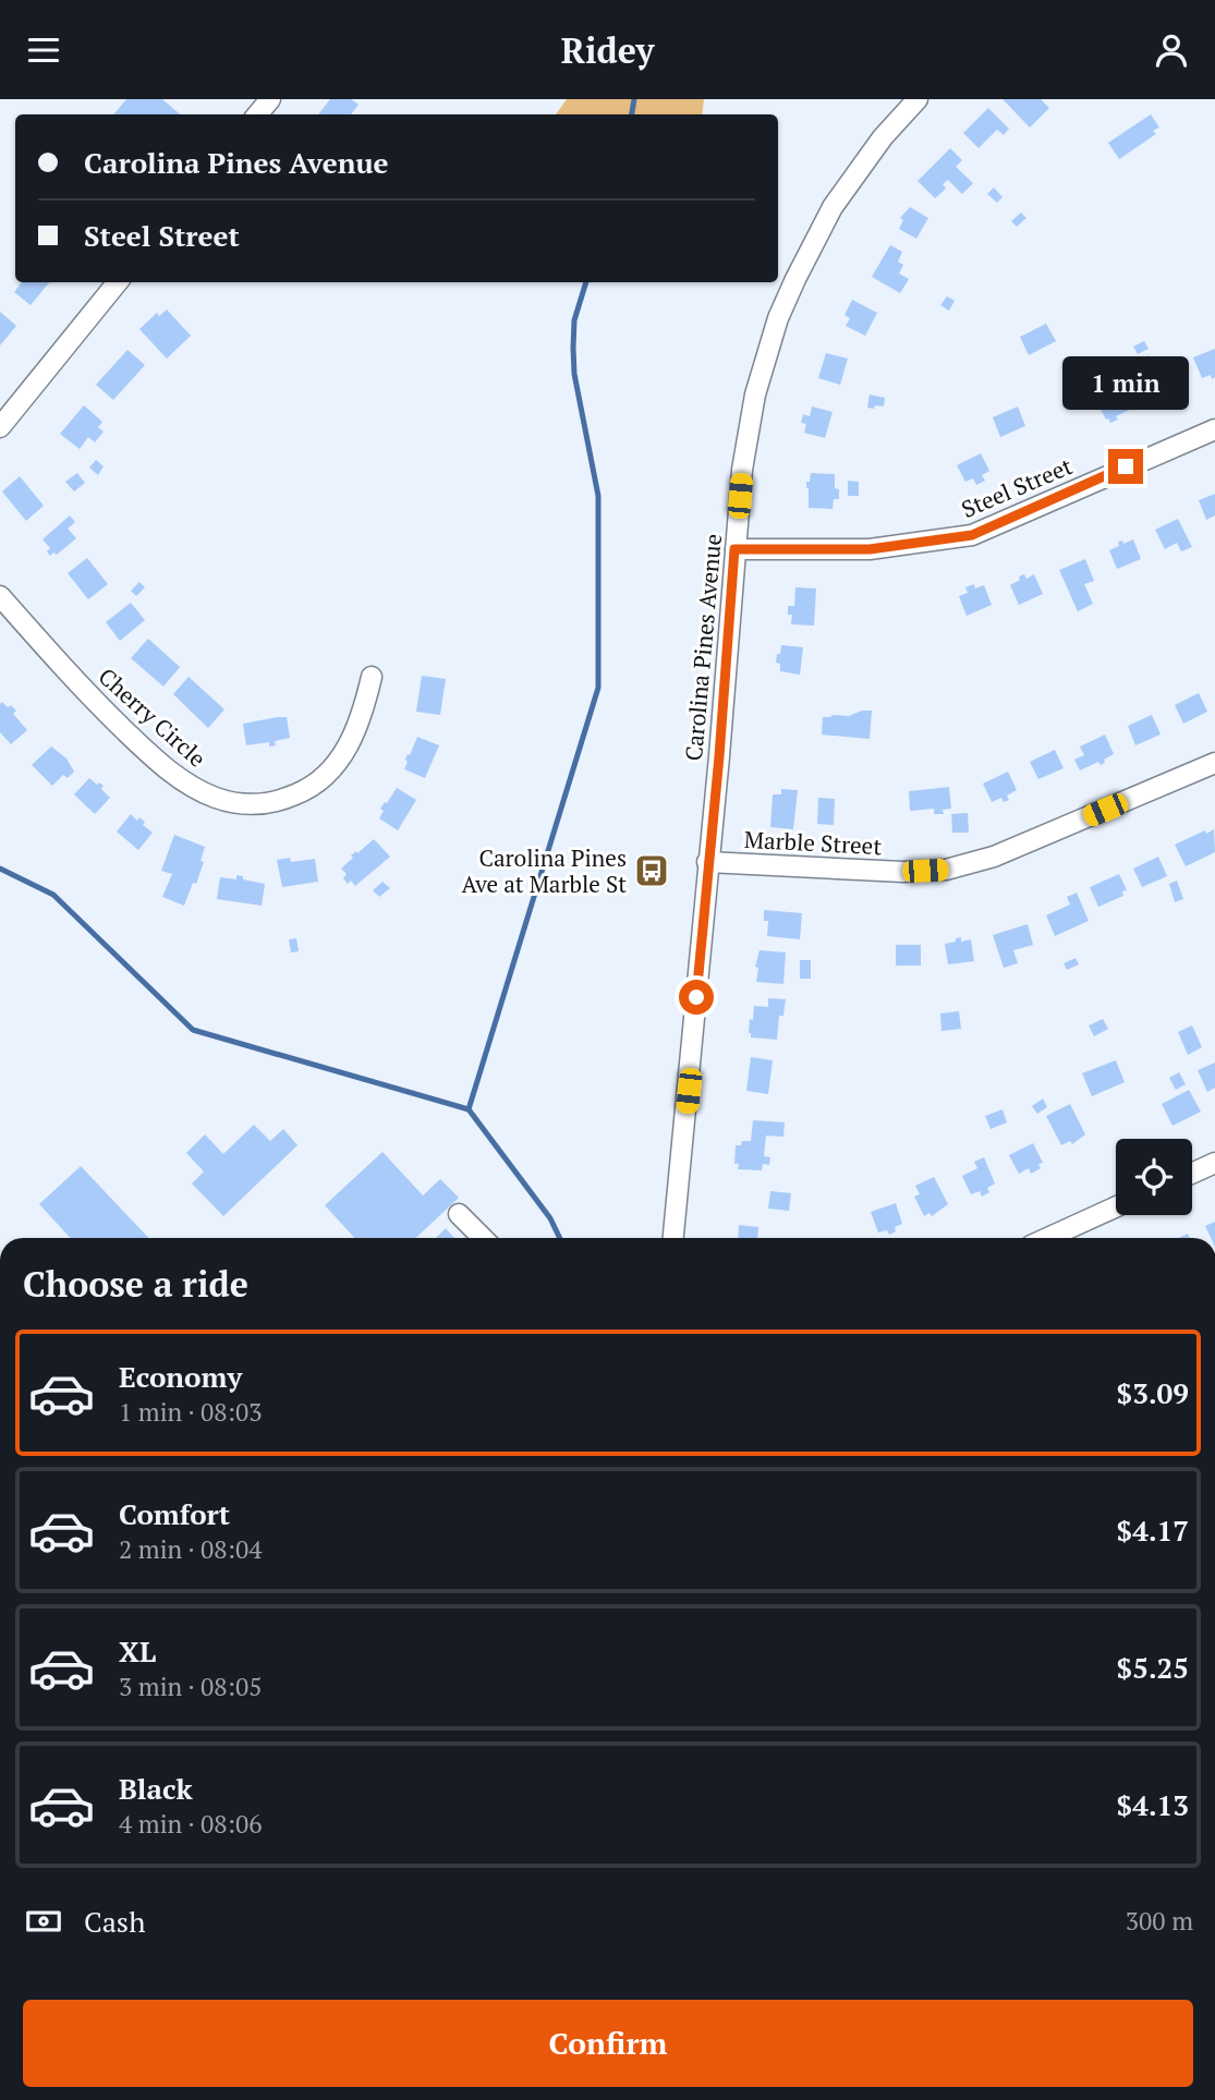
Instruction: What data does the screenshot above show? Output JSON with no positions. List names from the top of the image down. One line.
{"streets":{"street":["Steel Street","Carolina Pines Avenue","Cherry Circle","Marble Street"]},"crossings":[["Steel Street","Carolina Pines Avenue"],["Carolina Pines Avenue","Marble Street"]],"places":{"bus stop":["Carolina Pines Ave at Marble St"]},"page":{"header":"Ridey","banner":["Carolina Pines Avenue","Steel Street"],"bubble":"1 min","heading":"Choose a ride","list":[{"name":"Economy","note":"1 min · 08:03","value":"$3.09"},{"name":"Comfort","note":"2 min · 08:04","value":"$4.17"},{"name":"XL","note":"3 min · 08:05","value":"$5.25"},{"name":"Black","note":"4 min · 08:06","value":"$4.13"}],"pay":["Cash","300 m"],"buttons":"Confirm"}}
